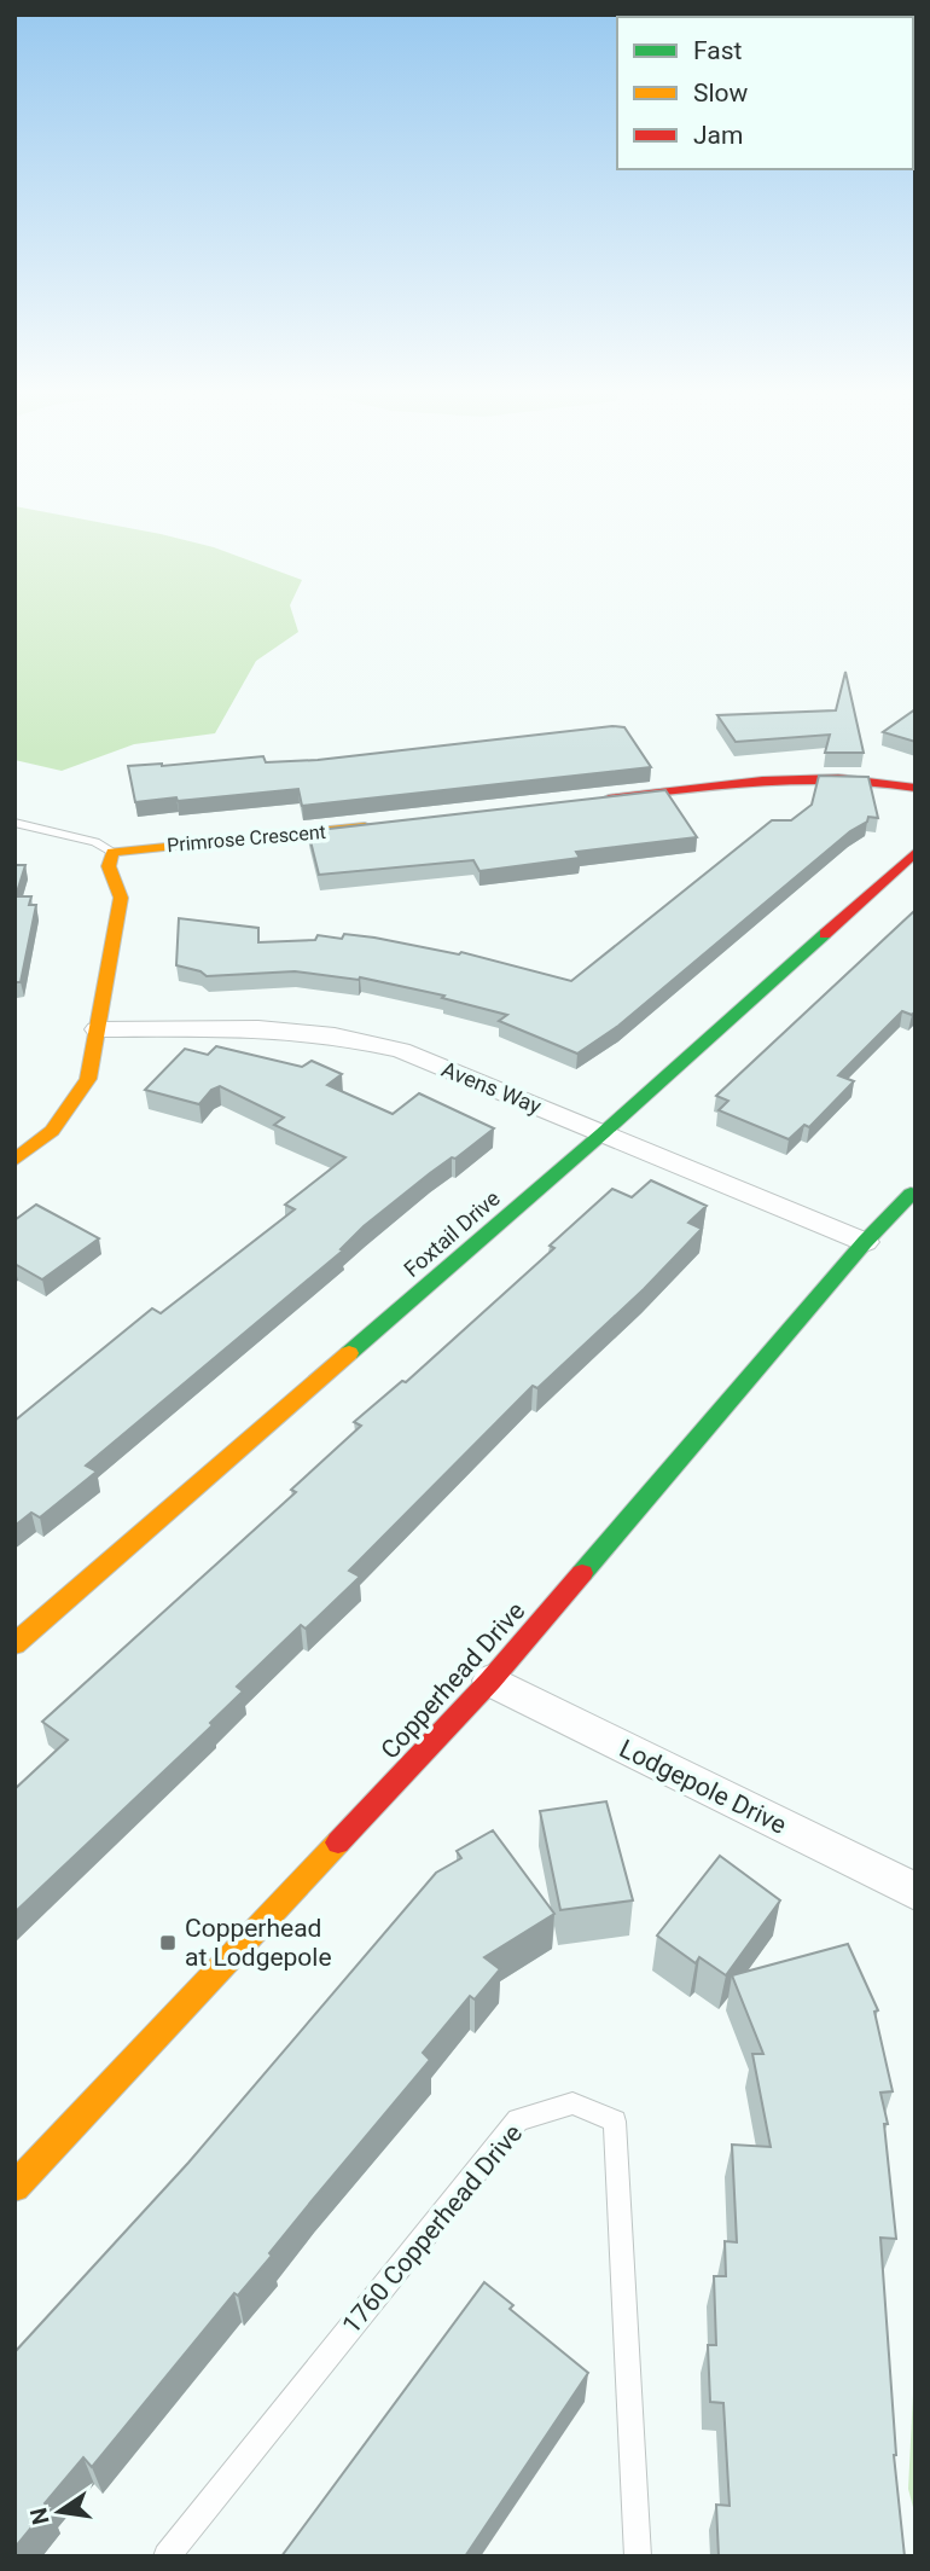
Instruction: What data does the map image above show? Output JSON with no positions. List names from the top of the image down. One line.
{"streets":{"street":["Primrose Crescent","Avens Way","Foxtail Drive","Copperhead Drive","Lodgepole Drive"],"lane":["1760 Copperhead Drive"]},"crossings":[["Avens Way","Foxtail Drive"],["Avens Way","Copperhead Drive"],["Copperhead Drive","Lodgepole Drive"]],"places":{"transit":["Copperhead at Lodgepole"]},"legend":["Fast","Slow","Jam"],"north":"left"}
